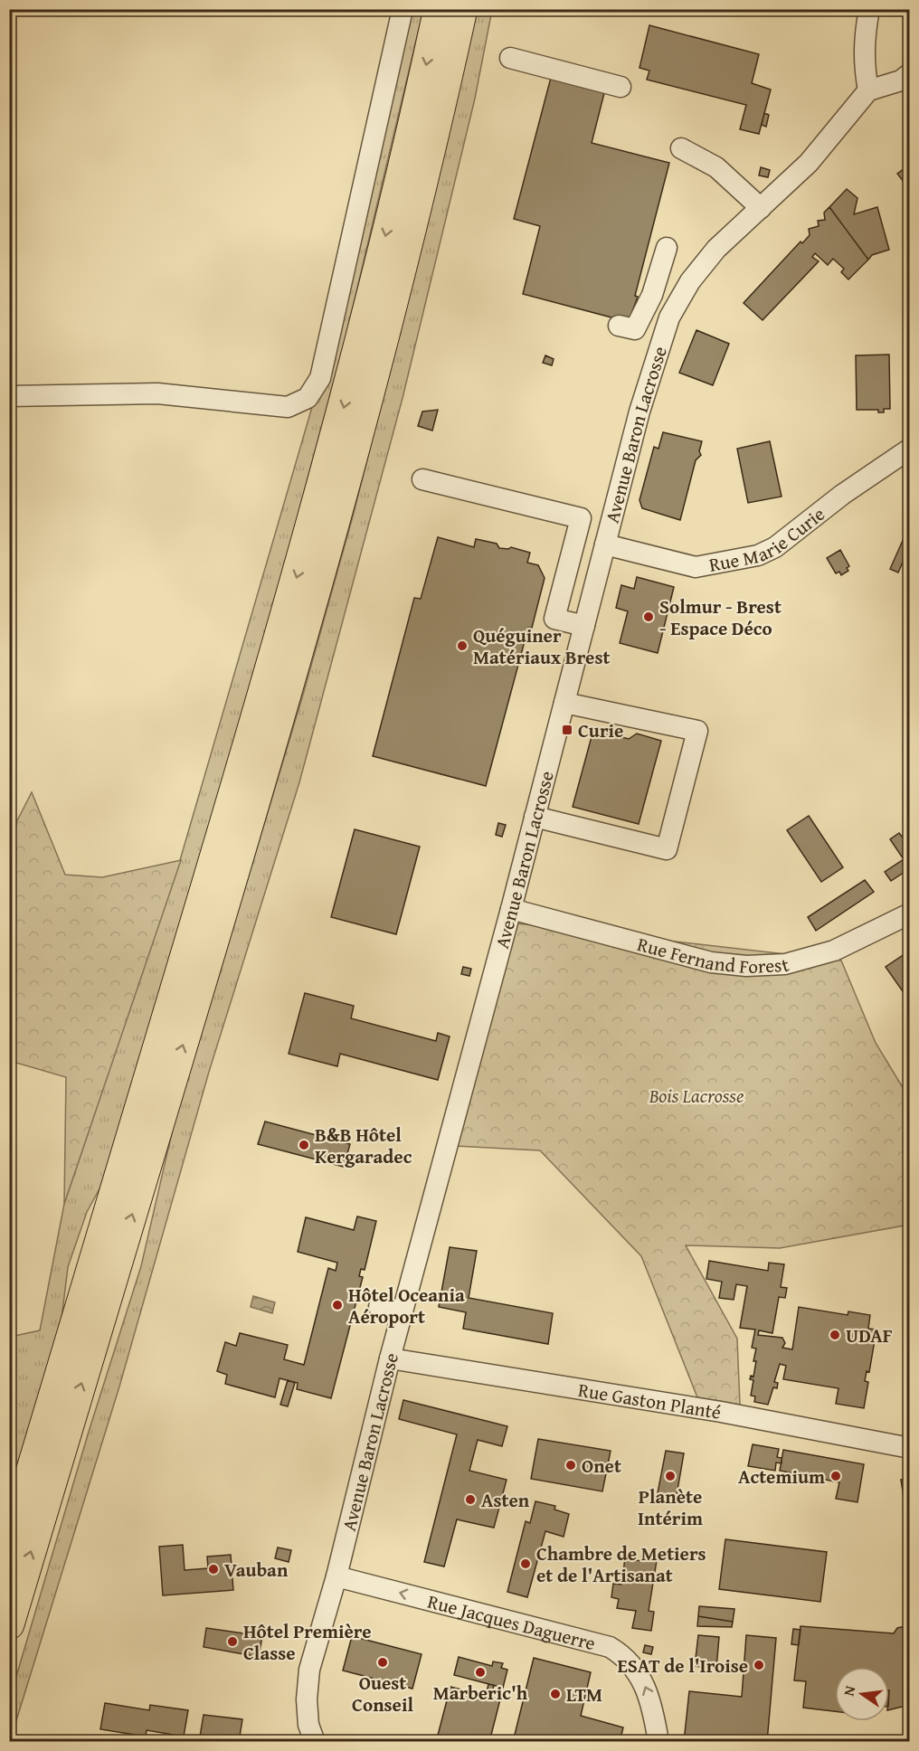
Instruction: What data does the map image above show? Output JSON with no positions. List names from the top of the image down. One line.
{"streets":{"street":["Avenue Baron Lacrosse","Rue Marie Curie","Rue Fernand Forest","Rue Gaston Planté","Rue Jacques Daguerre"]},"crossings":[["Avenue Baron Lacrosse","Rue Marie Curie"],["Avenue Baron Lacrosse","Rue Fernand Forest"],["Avenue Baron Lacrosse","Rue Gaston Planté"],["Avenue Baron Lacrosse","Rue Jacques Daguerre"]],"one_way":["Rue Jacques Daguerre"],"parks":["Bois Lacrosse"],"places":{"other":["Solmur - Brest - Espace Déco","Quéguiner Matériaux Brest","B&B Hôtel Kergaradec","Hôtel Oceania Aéroport","UDAF","Onet","Planète Intérim","Actemium","Asten","Chambre de Metiers et de l'Artisanat","Vauban","Hôtel Première Classe","Ouest Conseil","ESAT de l'Iroise","Marberic'h","LTM"],"transit":["Curie"]},"north":"left"}
